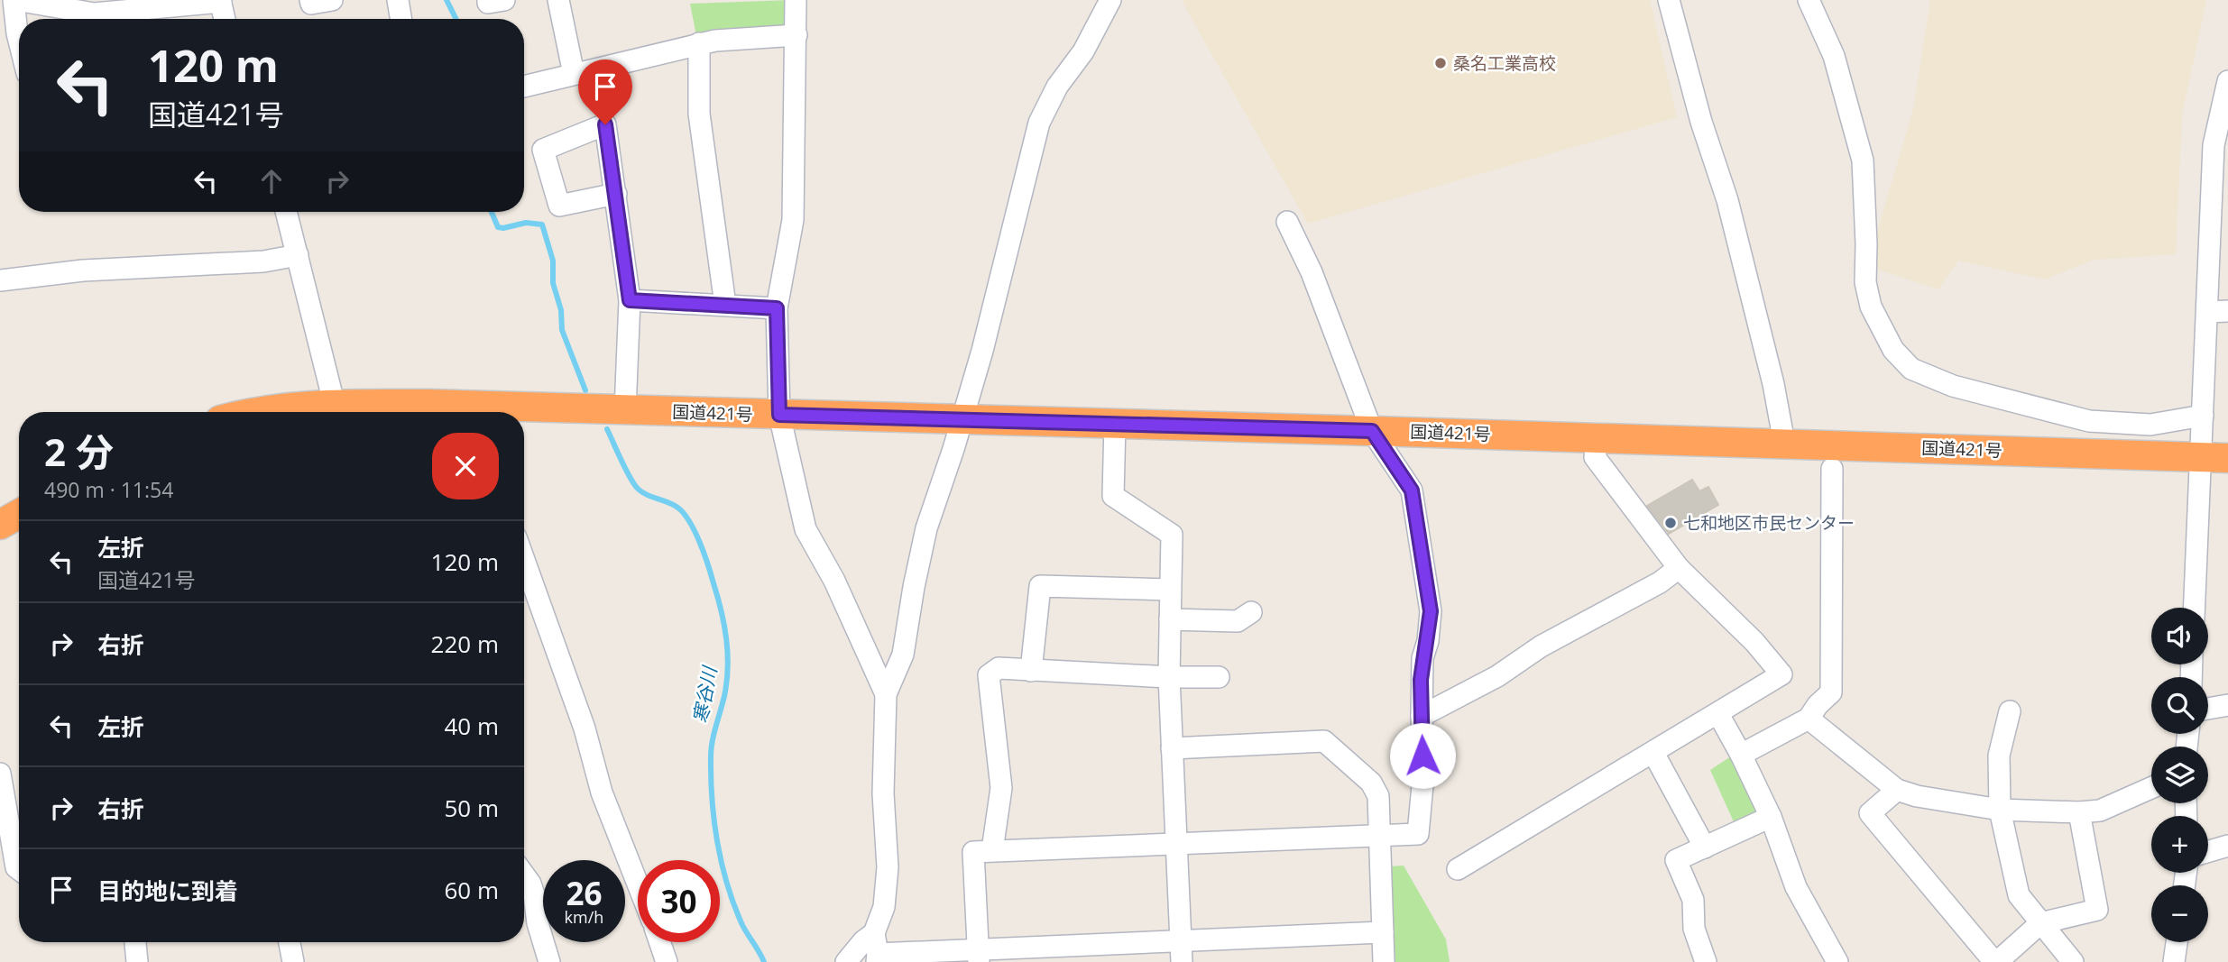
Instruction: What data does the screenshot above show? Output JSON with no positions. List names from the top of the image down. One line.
{"streets":{"highway":["国道421号"]},"water":["寒谷川"],"places":["桑名工業高校","七和地区市民センター"],"page":{"turn":["120 m","国道421号"],"heading":["2 分","490 m · 11:54"],"list":[{"name":"左折","note":"国道421号","value":"120 m"},{"name":"右折","value":"220 m"},{"name":"左折","value":"40 m"},{"name":"右折","value":"50 m"},{"name":"目的地に到着","value":"60 m"}],"map_buttons":["+","−"],"speed":"26 km/h","limit":"30"}}
